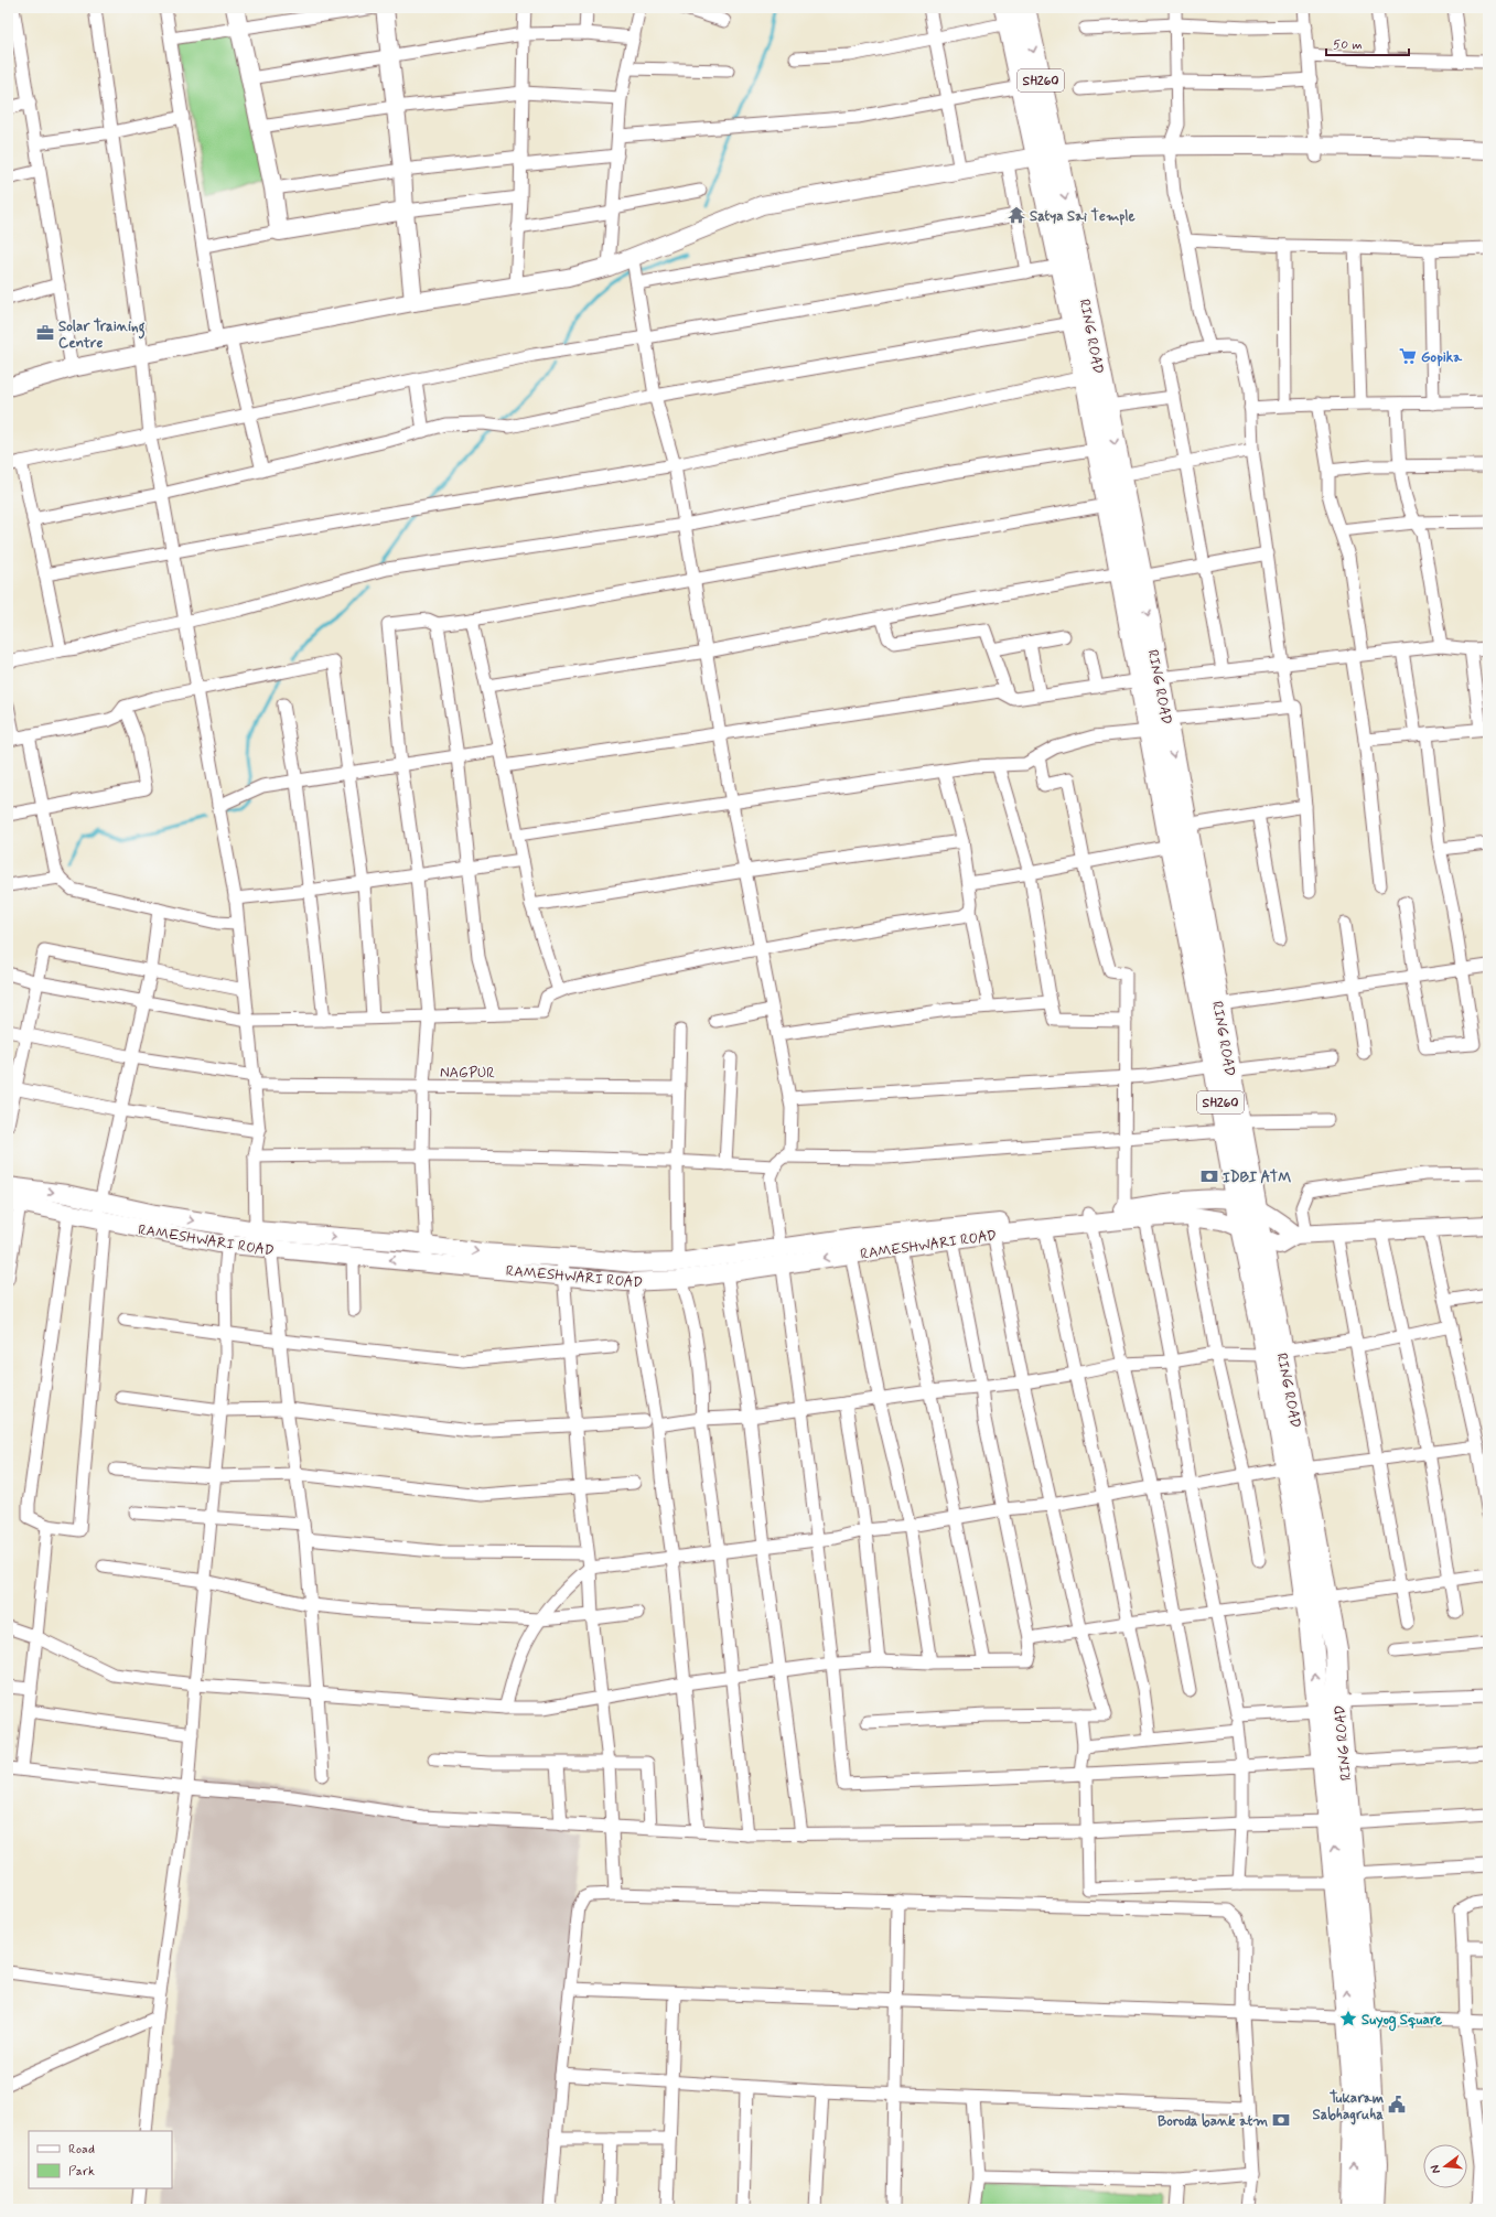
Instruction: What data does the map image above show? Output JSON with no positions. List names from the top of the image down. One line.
{"streets":{"highway":["SH260","RING ROAD"],"street":["NAGPUR","RAMESHWARI ROAD"]},"crossings":[["RING ROAD","RAMESHWARI ROAD"]],"places":{"temple":["Satya Sai Temple"],"office":["Solar Training Centre"],"supermarket":["Gopika"],"bank":["IDBI ATM","Boroda bank atm"],"place":["Suyog Square"],"public building":["Tukaram Sabhagruha"]},"legend":["Road","Park"],"scale_bar":"50 m","north":"left"}
